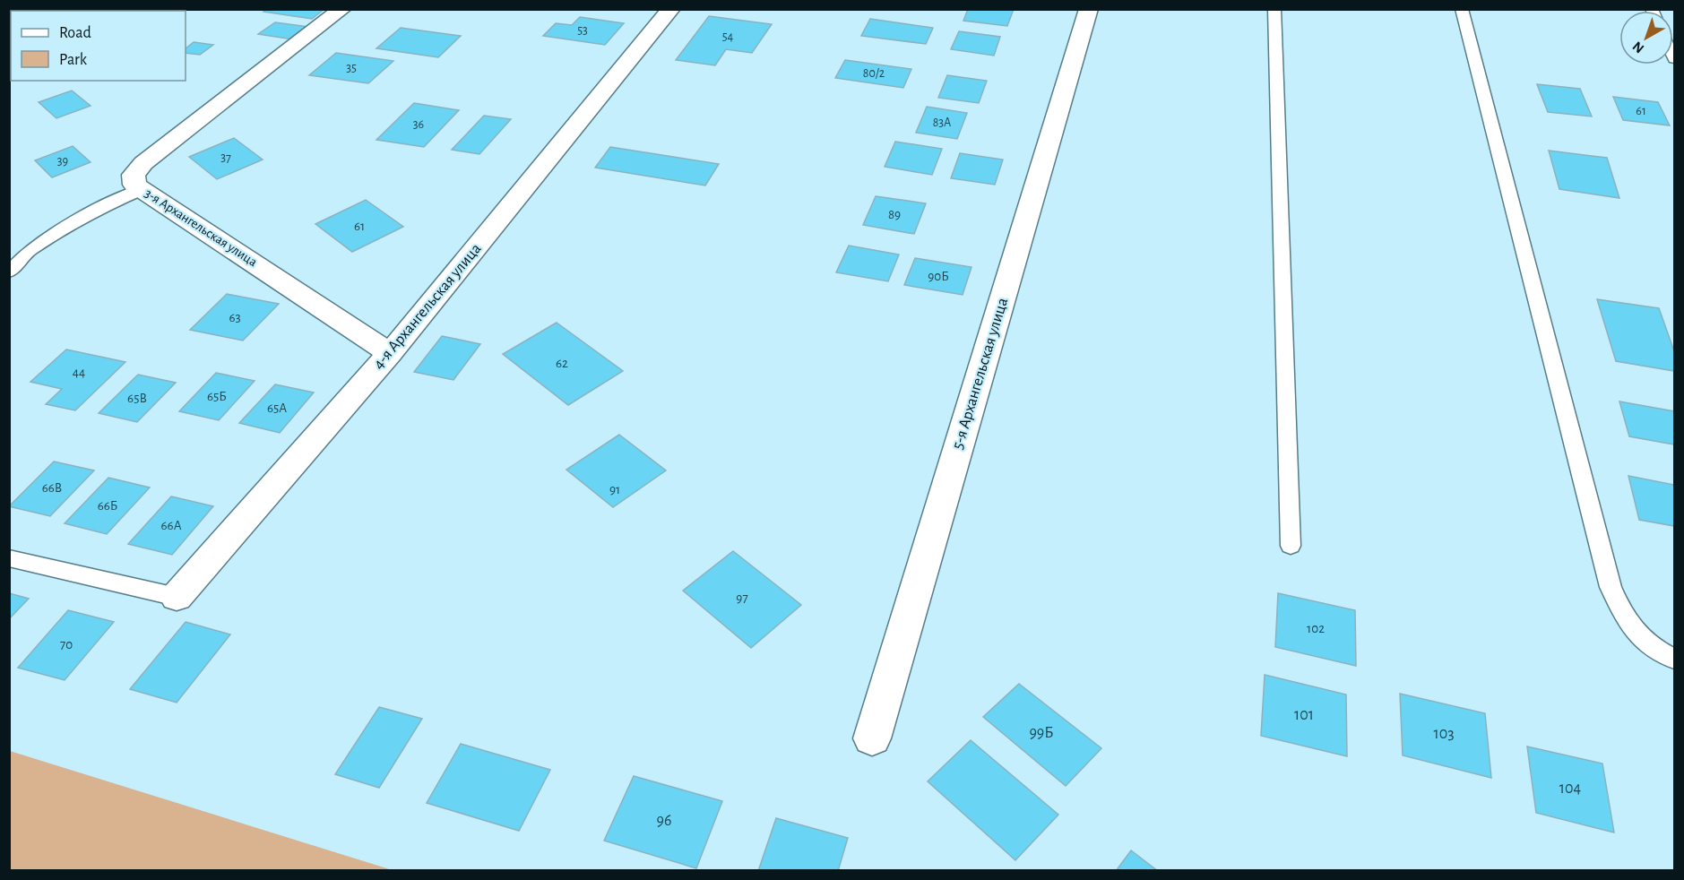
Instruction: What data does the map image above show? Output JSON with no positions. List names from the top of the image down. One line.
{"streets":{"street":["3-я Архангельская улица","4-я Архангельская улица","5-я Архангельская улица"]},"crossings":[["3-я Архангельская улица","4-я Архангельская улица"]],"house_numbers":["53","54","35","80/2","61","83А","36","37","39","89","61","90Б","63","62","44","65Б","65В","65А","66В","91","66Б","66А","97","102","70","101","99Б","103","104","96"],"legend":["Road","Park"],"north":"bottom left"}
